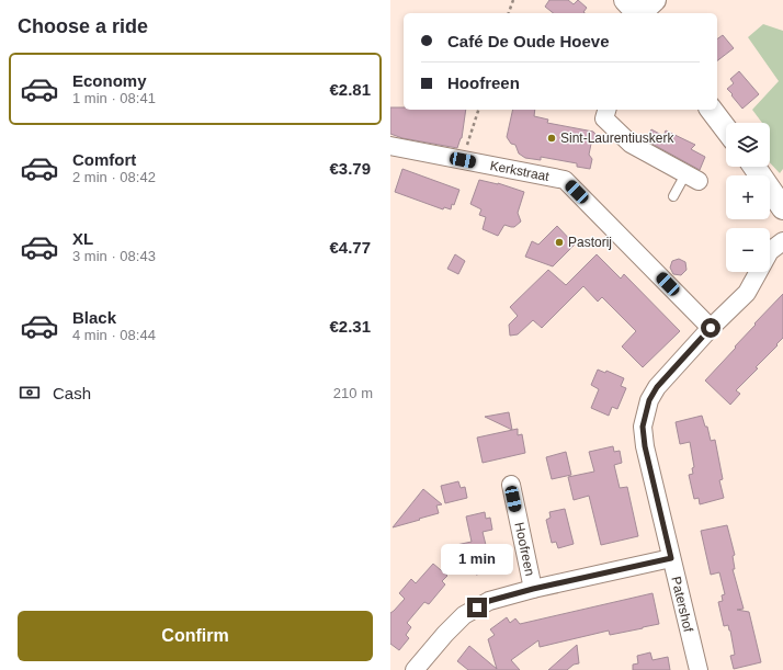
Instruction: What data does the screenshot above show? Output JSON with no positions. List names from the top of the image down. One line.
{"streets":{"street":["Kerkstraat","Hoofreen","Patershof"]},"crossings":[["Kerkstraat","Patershof"],["Hoofreen","Patershof"]],"places":["Sint-Laurentiuskerk","Pastorij"],"page":{"heading":"Choose a ride","banner":["Café De Oude Hoeve","Hoofreen"],"list":[{"name":"Economy","note":"1 min · 08:41","value":"€2.81"},{"name":"Comfort","note":"2 min · 08:42","value":"€3.79"},{"name":"XL","note":"3 min · 08:43","value":"€4.77"},{"name":"Black","note":"4 min · 08:44","value":"€2.31"}],"map_buttons":["+","−"],"pay":["Cash","210 m"],"bubble":"1 min","buttons":"Confirm"}}
